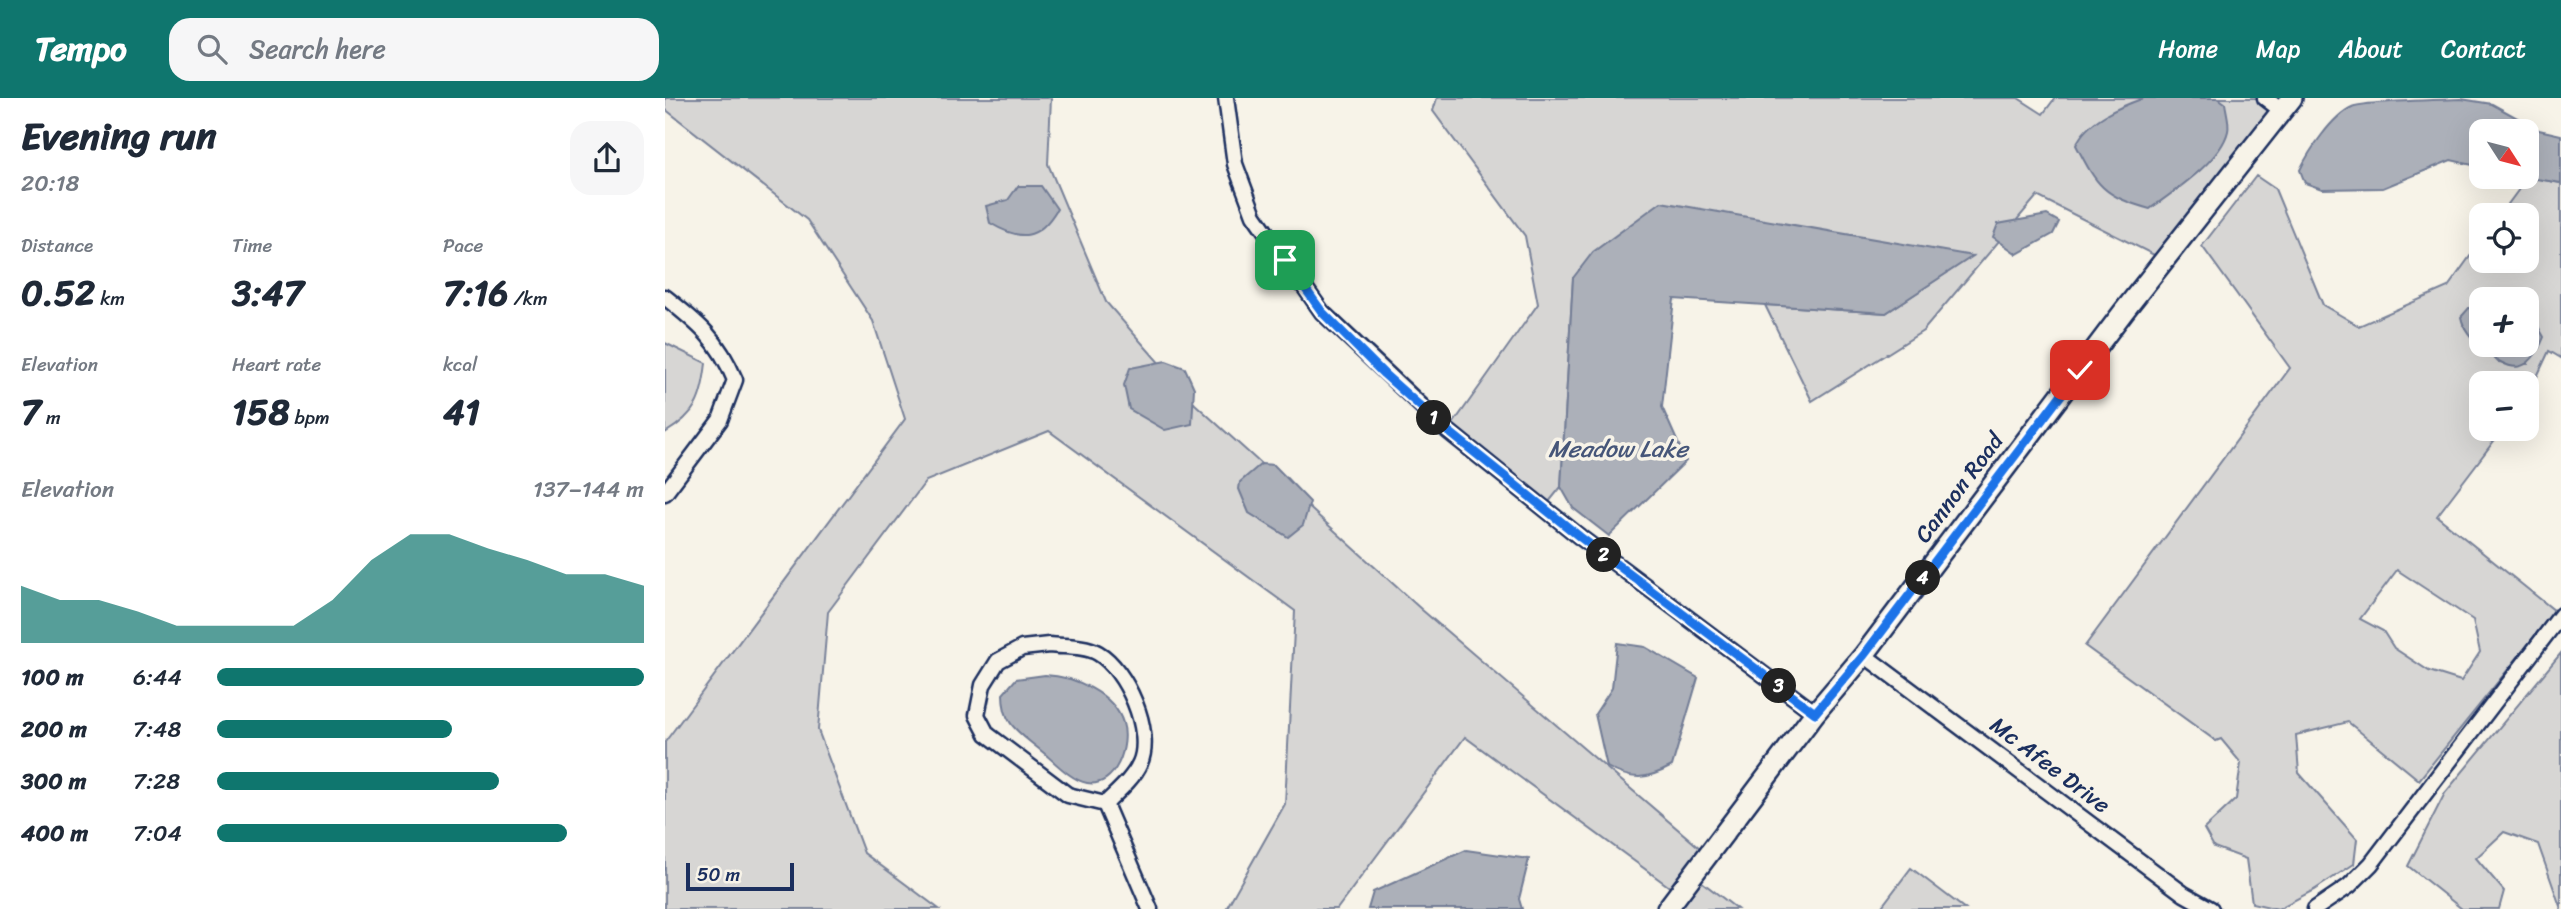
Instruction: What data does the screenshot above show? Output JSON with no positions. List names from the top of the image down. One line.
{"streets":{"main road":["Cannon Road"],"street":["Mc Afee Drive"]},"crossings":[["Cannon Road","Mc Afee Drive"]],"water":["Meadow Lake"],"scale_bar":"50 m","north":"bottom right","page":{"header":"Tempo","search":"Search here","nav":["Home","Map","About","Contact"],"heading":["Evening run","20:18"],"map_buttons":["+","−"],"stats":[["Distance","0.52 km"],["Time","3:47"],["Pace","7:16 /km"],["Elevation","7 m"],["Heart rate","158 bpm"],["kcal","41"]],"pins":["1","2","4","3"],"chart":["Elevation","137–144 m"],"list":[{"name":"100 m","note":"6:44"},{"name":"200 m","note":"7:48"},{"name":"300 m","note":"7:28"},{"name":"400 m","note":"7:04"}],"scale":"50 m"}}
